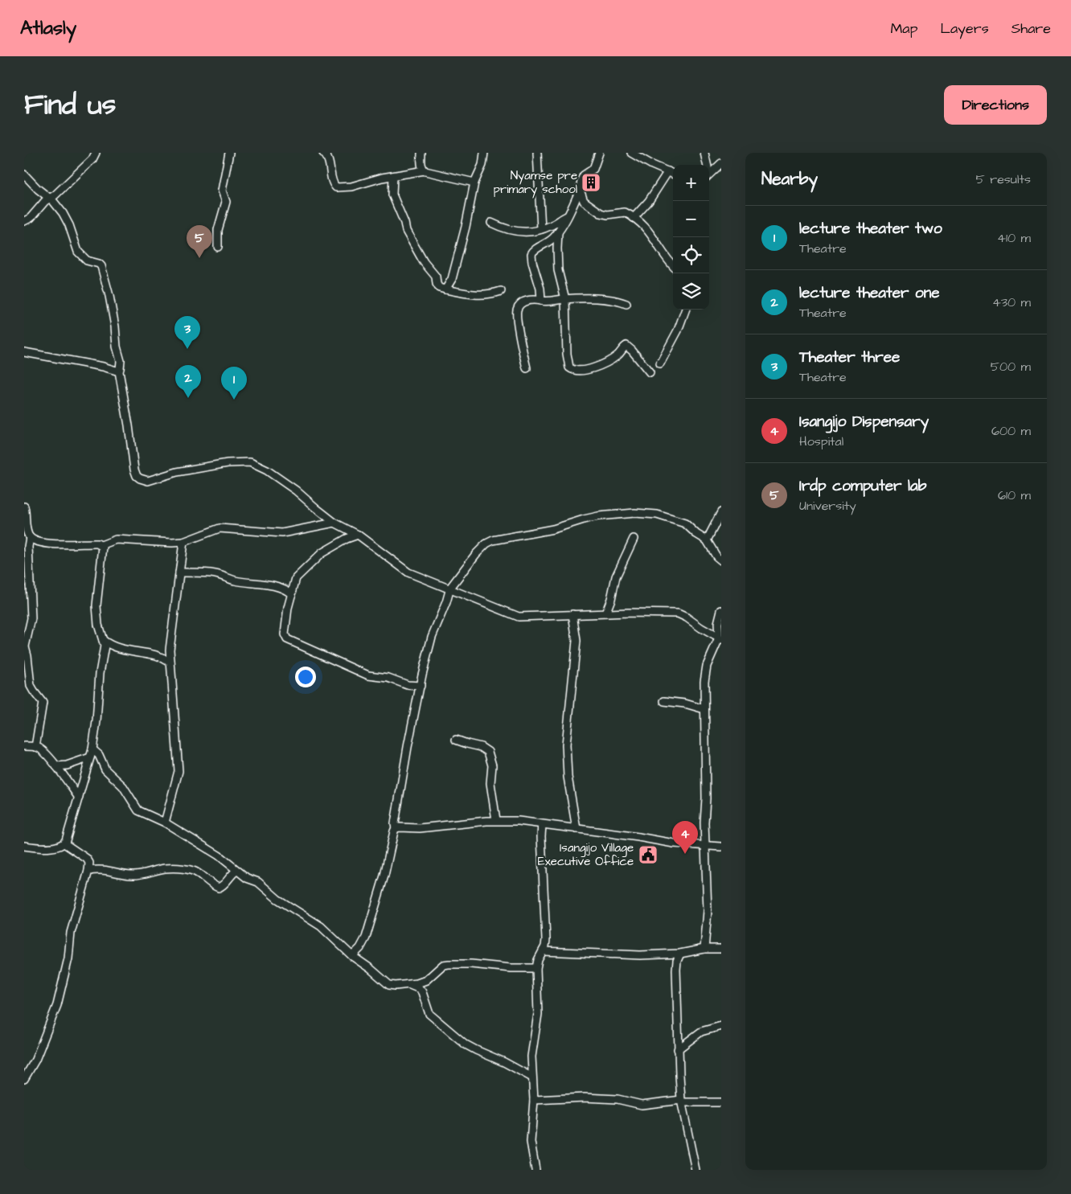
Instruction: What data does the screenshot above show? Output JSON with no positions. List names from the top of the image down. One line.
{"places":{"building":["Nyamse pre primary school"],"public building":["Isangijo Village Executive Office"]},"page":{"header":"Atlasly","nav":["Map","Layers","Share"],"title":"Find us","buttons":"Directions","heading":["Nearby","5 results"],"map_buttons":["+","−"],"list":[{"mark":"1","name":"lecture theater two","note":"Theatre","value":"410 m"},{"mark":"2","name":"lecture theater one","note":"Theatre","value":"430 m"},{"mark":"3","name":"Theater three","note":"Theatre","value":"500 m"},{"mark":"4","name":"Isangijo Dispensary","note":"Hospital","value":"600 m"},{"mark":"5","name":"Irdp computer lab","note":"University","value":"610 m"}],"pins":["5","3","2","1","4"]}}
